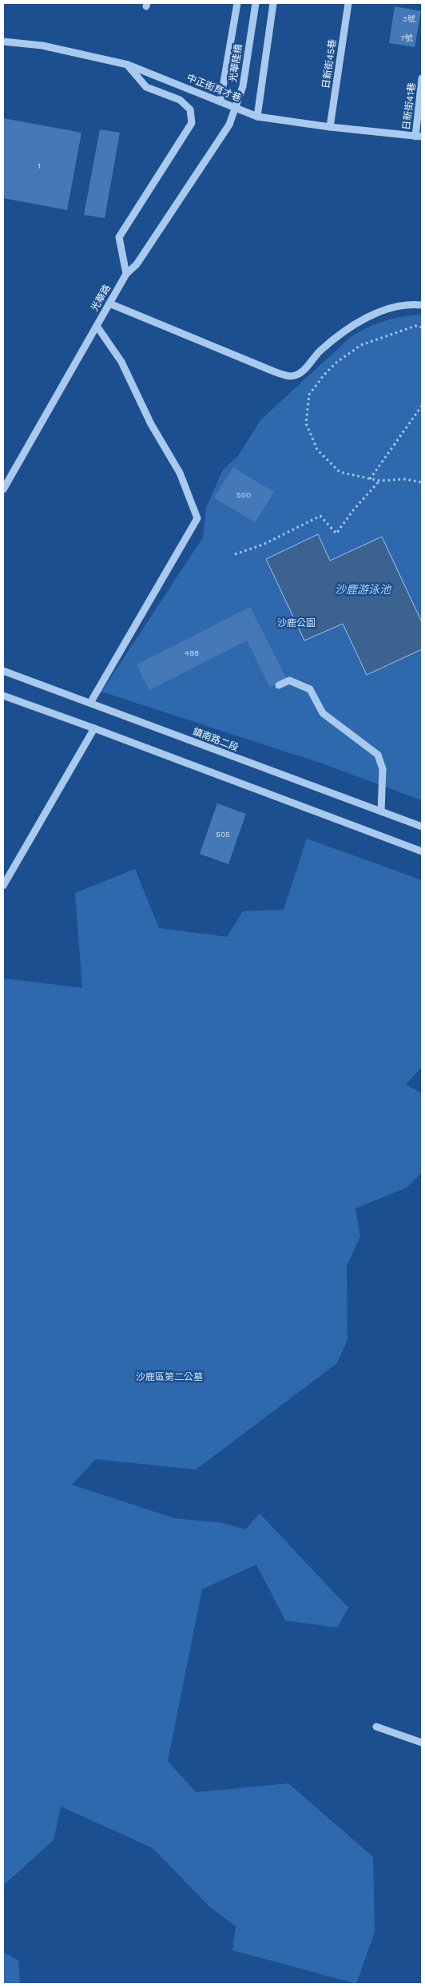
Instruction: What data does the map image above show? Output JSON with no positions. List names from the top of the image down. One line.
{"streets":{"street":["光華陸橋","日新街45巷","中正街育才巷","日新街41巷","光華路","鎮南路二段"]},"crossings":[["光華陸橋","光華路"],["日新街45巷","中正街育才巷"],["中正街育才巷","日新街41巷"]],"water":["沙鹿游泳池"],"parks":["沙鹿公園","沙鹿區第二公墓"],"house_numbers":["3號","7號","1","500","488","505"]}
